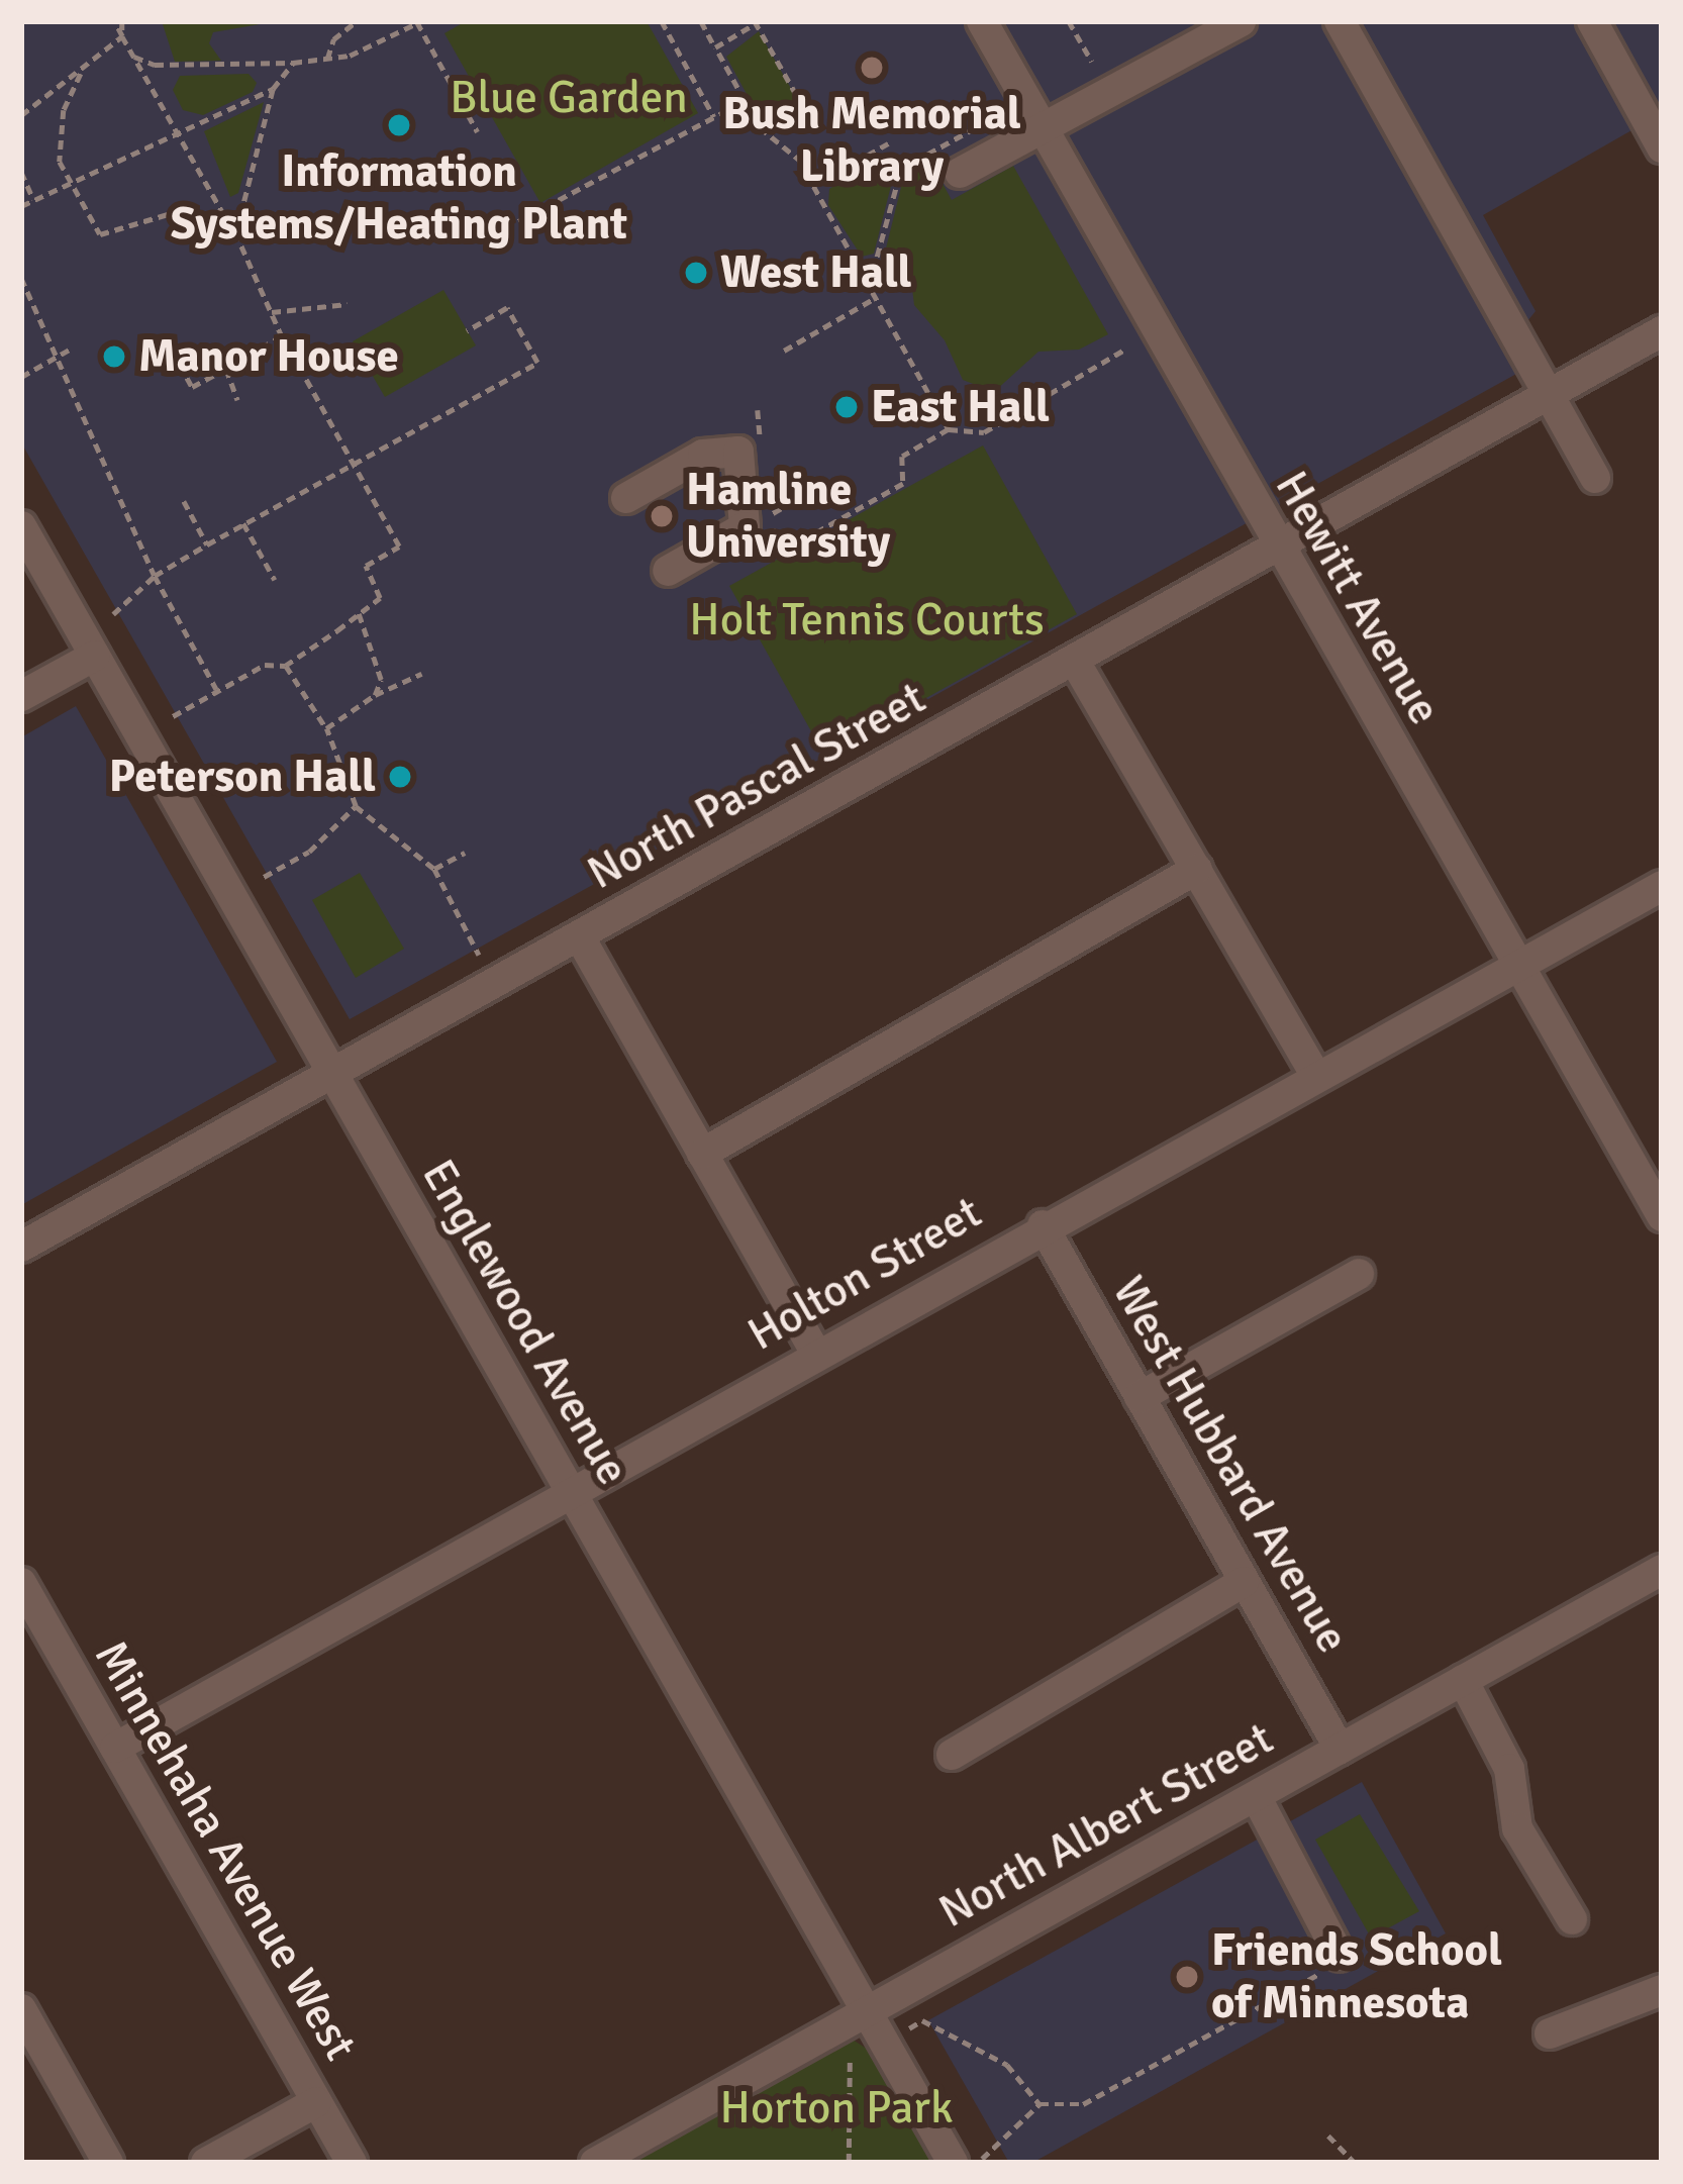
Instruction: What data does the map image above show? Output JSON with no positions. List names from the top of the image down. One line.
{"streets":{"street":["Hewitt Avenue","North Pascal Street","Holton Street","Englewood Avenue","West Hubbard Avenue","North Albert Street","Minnehaha Avenue West"]},"crossings":[["Hewitt Avenue","North Pascal Street"],["Hewitt Avenue","Holton Street"],["North Pascal Street","Englewood Avenue"],["Holton Street","Englewood Avenue"],["Holton Street","West Hubbard Avenue"],["Holton Street","Minnehaha Avenue West"],["Englewood Avenue","North Albert Street"],["West Hubbard Avenue","North Albert Street"]],"parks":["Blue Garden","Holt Tennis Courts","Horton Park"],"places":["Bush Memorial Library","Information Systems/Heating Plant","West Hall","Manor House","East Hall","Hamline University","Peterson Hall","Friends School of Minnesota"]}
